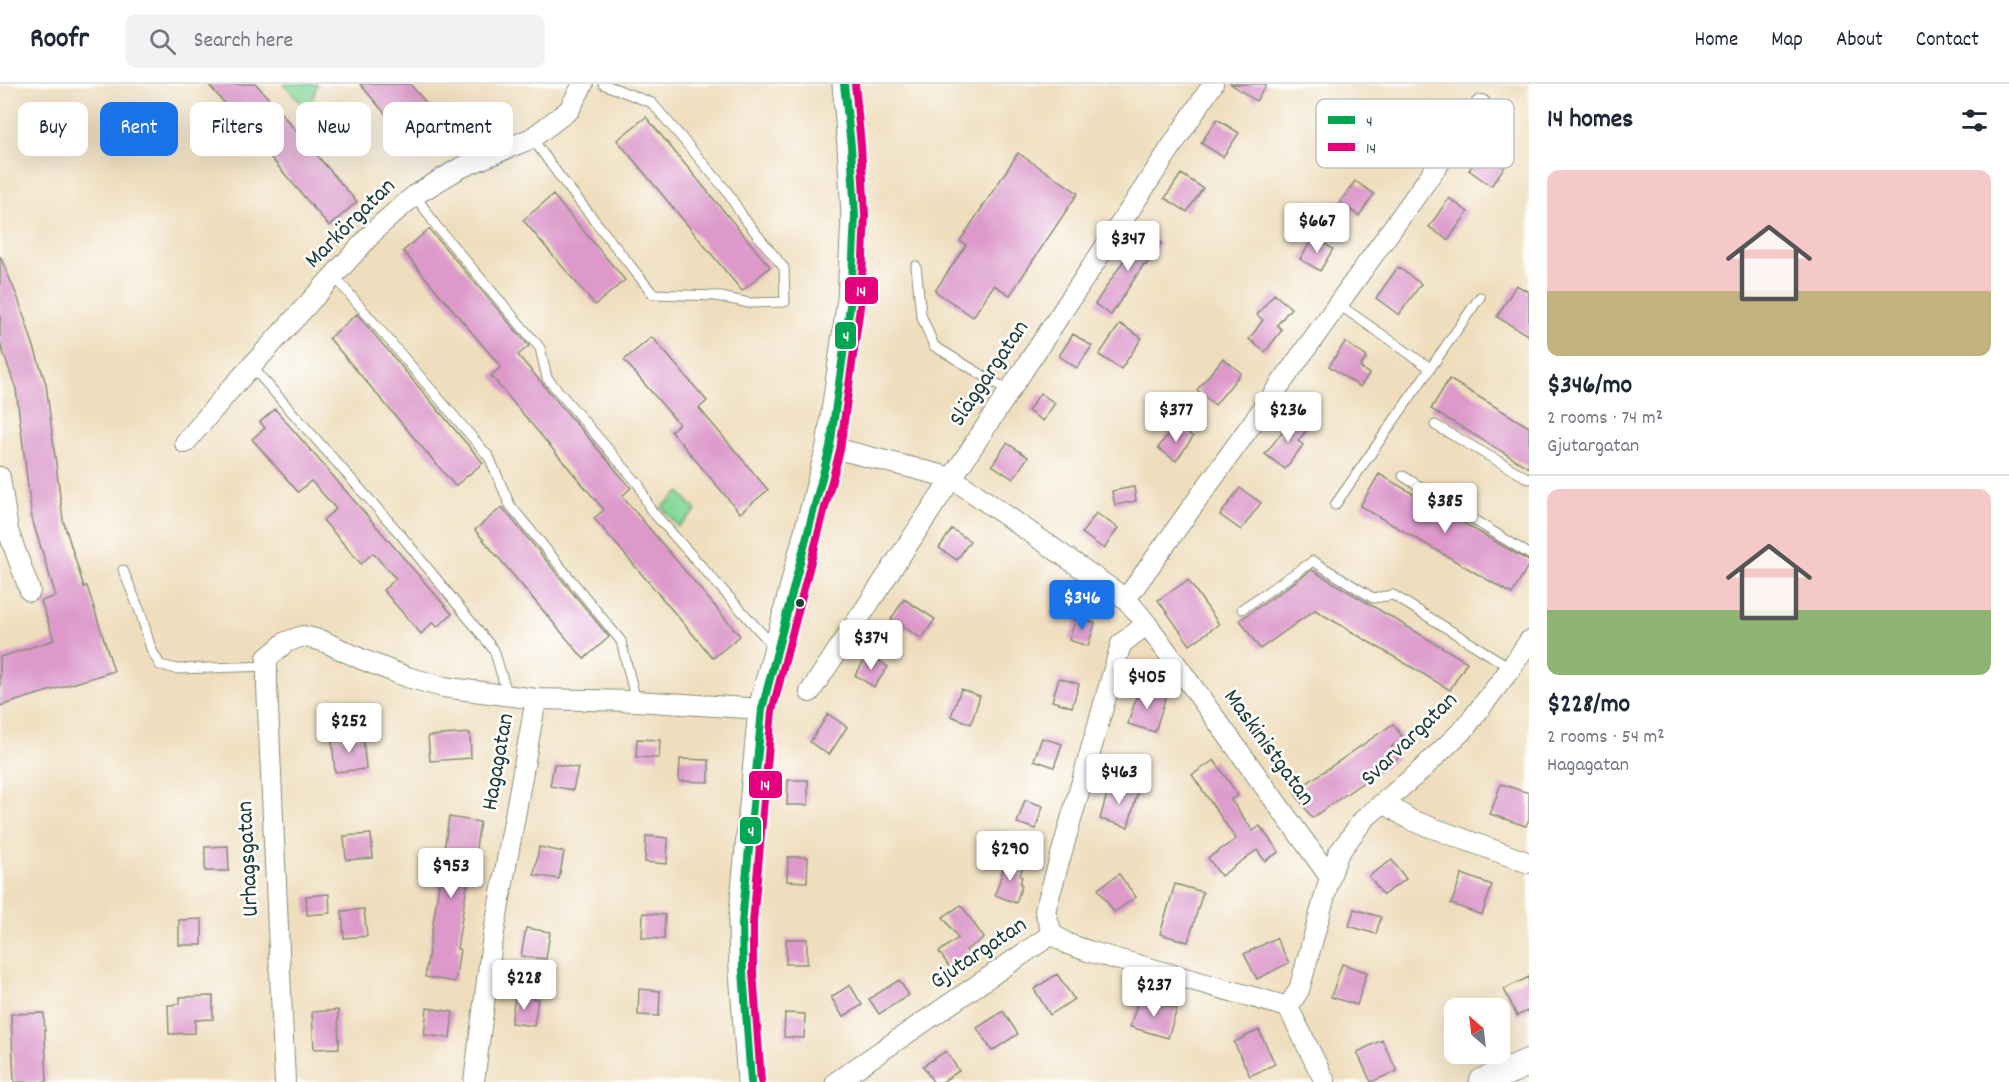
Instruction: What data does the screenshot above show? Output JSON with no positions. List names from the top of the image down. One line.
{"streets":{"street":["Markörgatan","Släggargatan","Svarvargatan","Maskinistgatan","Hagagatan","Urhagsgatan","Gjutargatan"]},"crossings":[["Släggargatan","Maskinistgatan"],["Svarvargatan","Maskinistgatan"],["Maskinistgatan","Gjutargatan"]],"lines":["transit line 4","transit line 14"],"legend":["4","14"],"north":"top left","page":{"header":"Roofr","search":"Search here","nav":["Home","Map","About","Contact"],"heading":"14 homes","chip":["Buy","Rent","Filters","New","Apartment"],"list":[{"name":"$346/mo","note":"2 rooms · 74 m² · Gjutargatan"},{"name":"$228/mo","note":"2 rooms · 54 m² · Hagagatan"}],"price":["$667","$347","$377","$236","$385","$346","$374","$405","$252","$463","$290","$953","$228","$237"]}}
